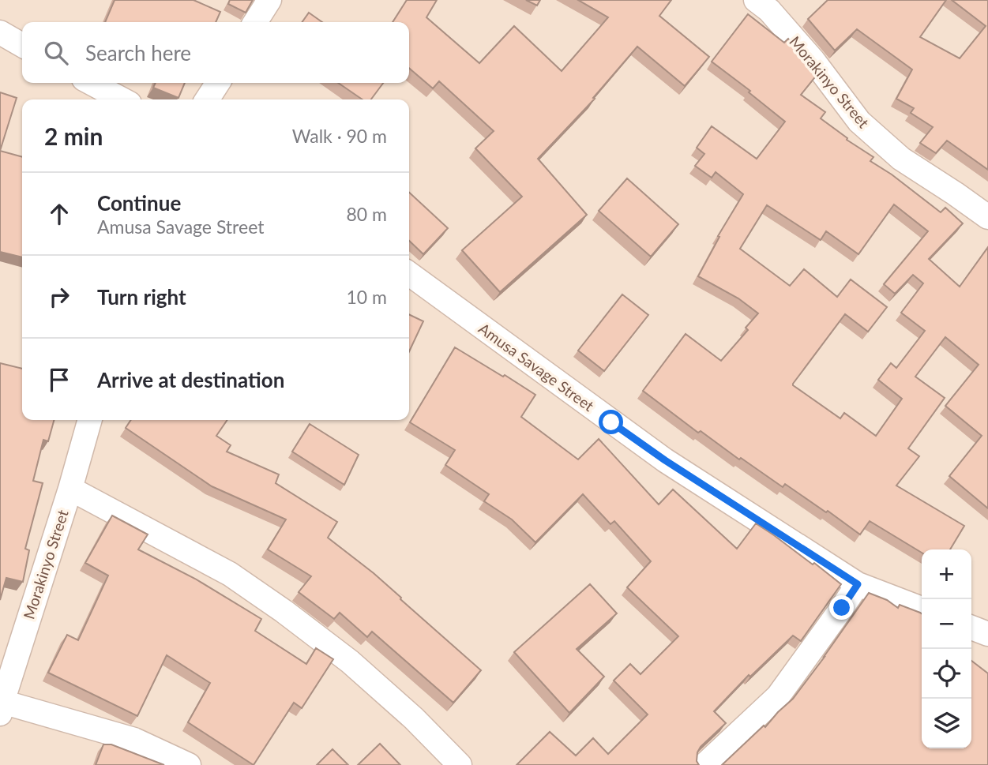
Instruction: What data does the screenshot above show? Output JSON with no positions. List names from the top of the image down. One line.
{"streets":{"street":["Morakinyo Street","Amusa Savage Street"]},"page":{"search":"Search here","heading":["2 min","Walk · 90 m"],"list":[["Continue","Amusa Savage Street","80 m"],["Turn right","10 m"],"Arrive at destination"],"map_buttons":["+","−"]}}
